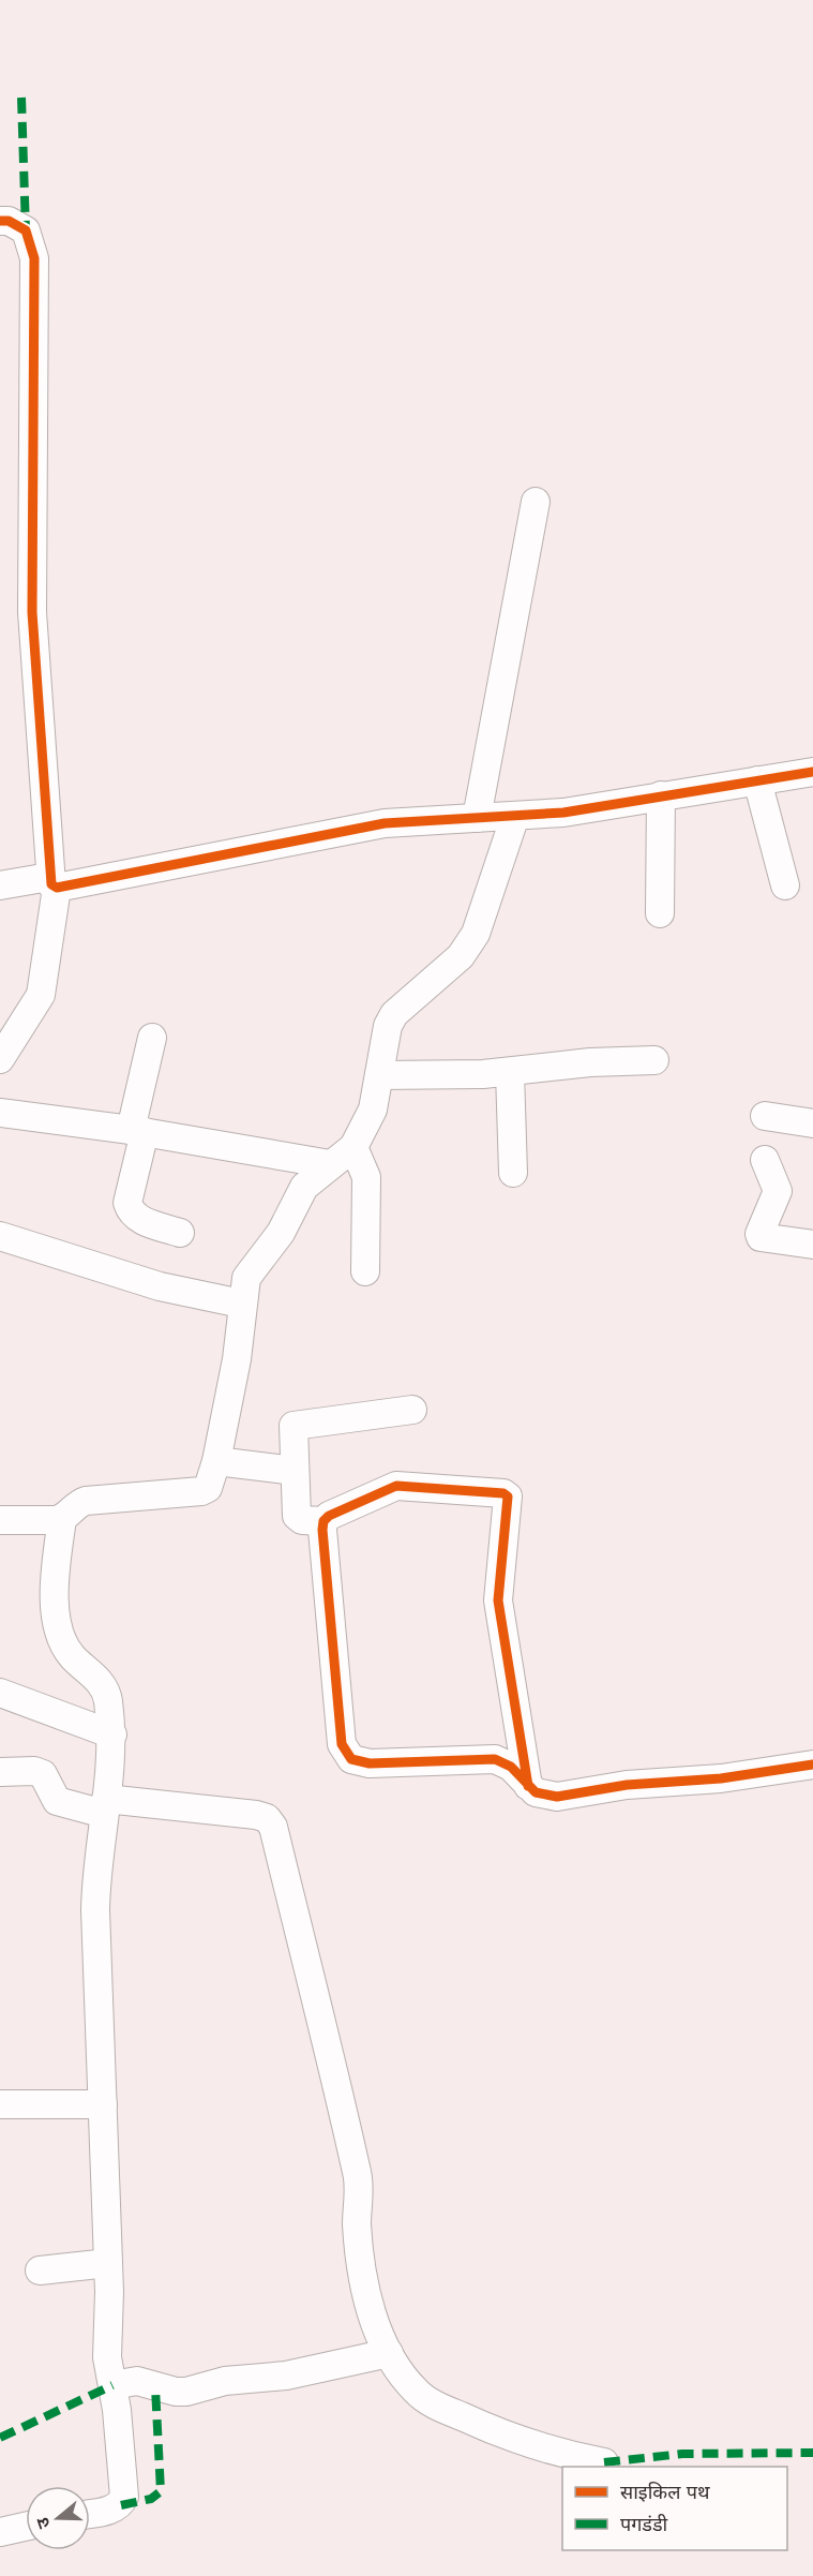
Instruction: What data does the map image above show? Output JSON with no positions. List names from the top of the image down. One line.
{"legend":["साइकिल पथ","पगडंडी"],"north":"left"}
